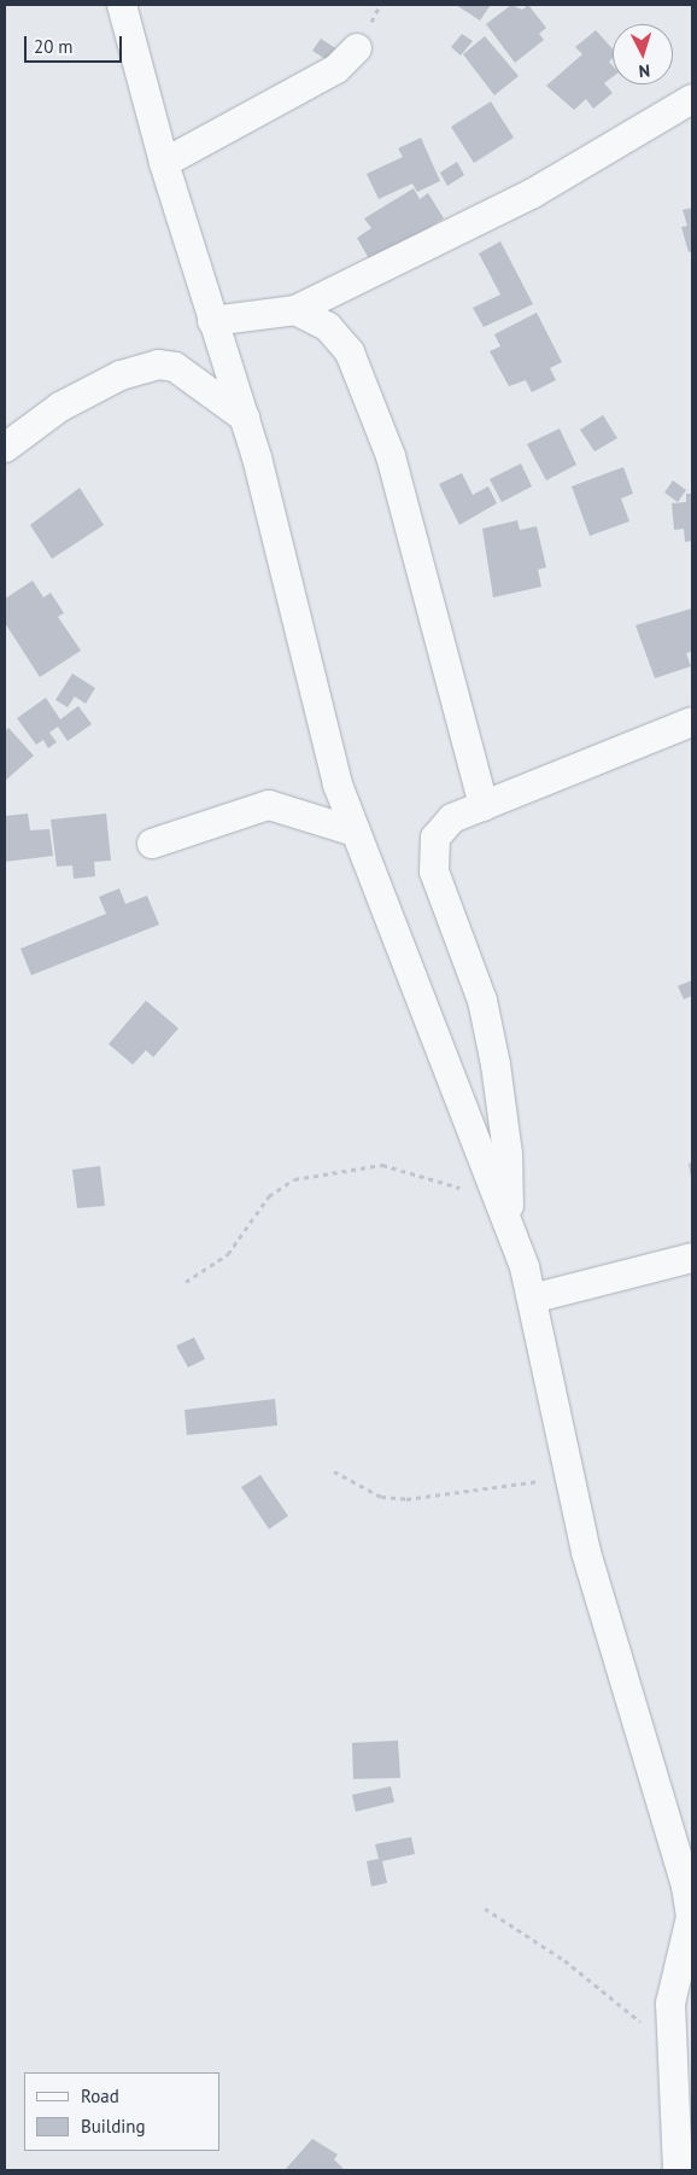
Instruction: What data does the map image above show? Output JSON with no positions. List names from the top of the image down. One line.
{"legend":["Road","Building"],"scale_bar":"20 m","north":"bottom"}
